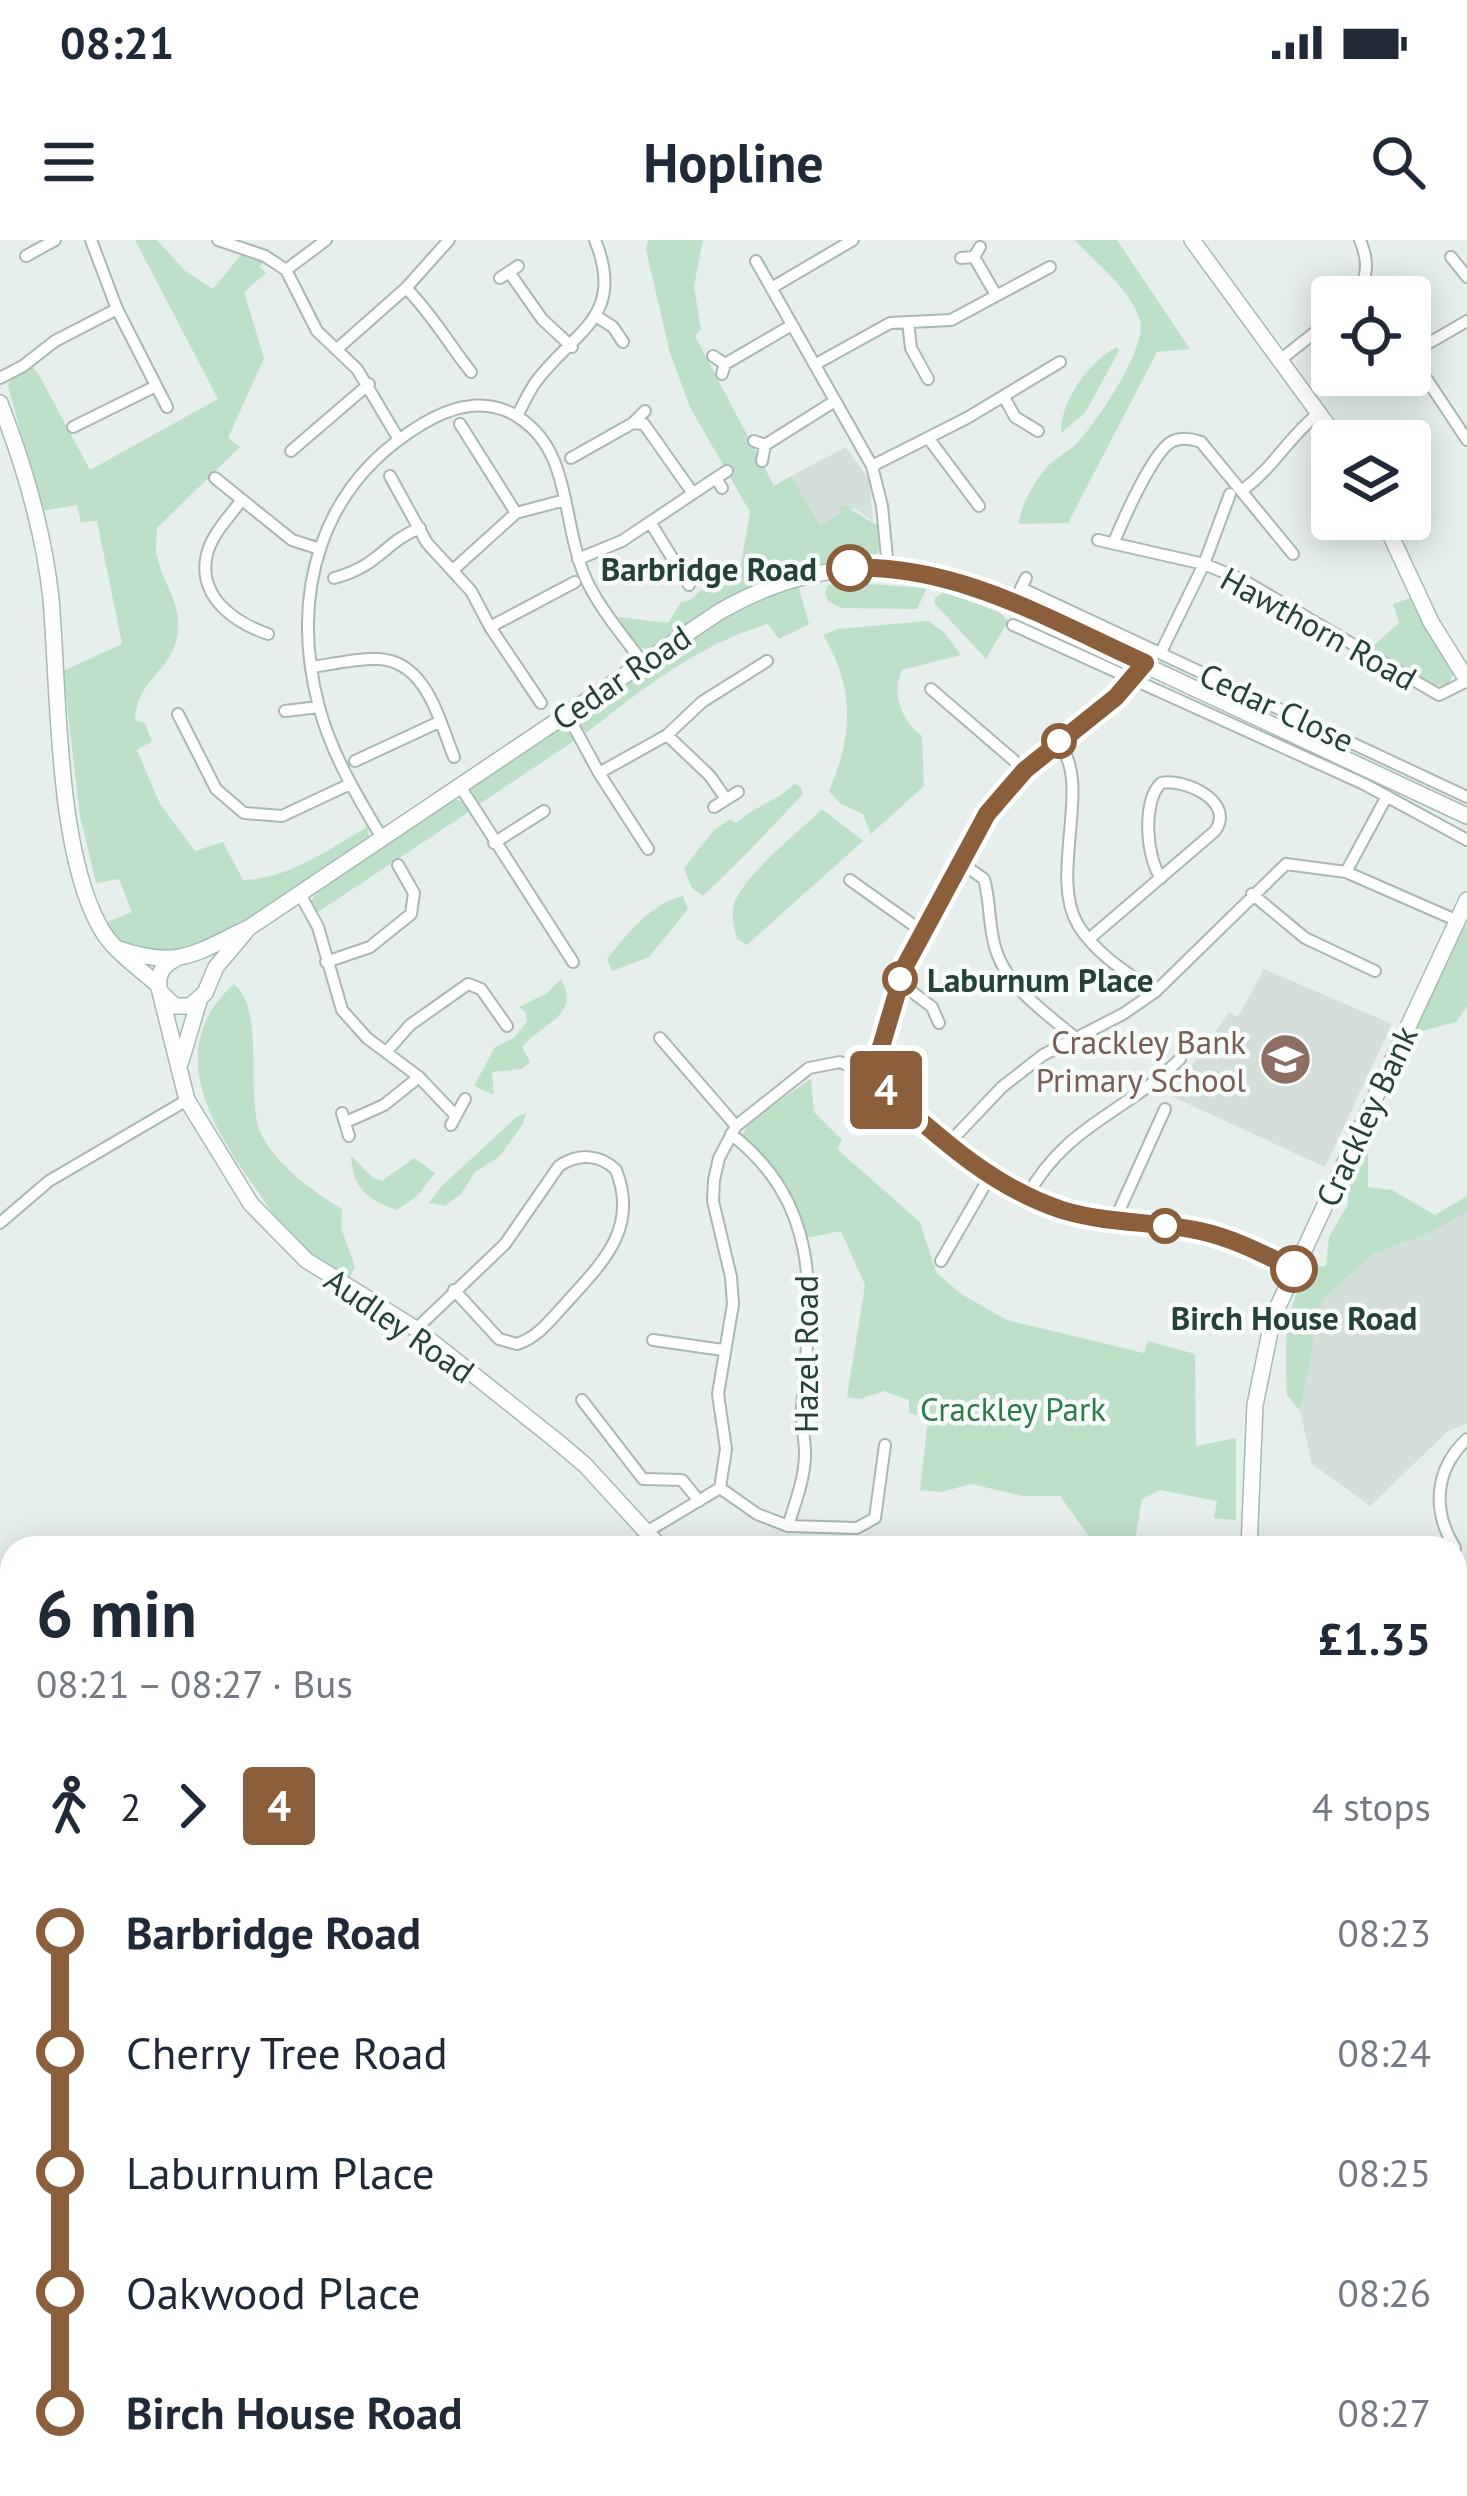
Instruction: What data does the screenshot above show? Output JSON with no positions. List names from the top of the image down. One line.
{"streets":{"street":["Hawthorn Road","Cedar Road","Cedar Close","Crackley Bank","Audley Road","Hazel Road"]},"crossings":[["Cedar Road","Cedar Close"]],"parks":["Crackley Park"],"places":{"other":["Barbridge Road","Laburnum Place","Birch House Road"],"school or university":["Crackley Bank Primary School"]},"lines":["bus line 4"],"page":{"status":"08:21","header":"Hopline","on_map":"4","heading":["6 min","08:21 – 08:27 · Bus","£1.35"],"legs":["2","4","4 stops"],"list":[{"name":"Barbridge Road","value":"08:23"},{"name":"Cherry Tree Road","value":"08:24"},{"name":"Laburnum Place","value":"08:25"},{"name":"Oakwood Place","value":"08:26"},{"name":"Birch House Road","value":"08:27"}]}}
